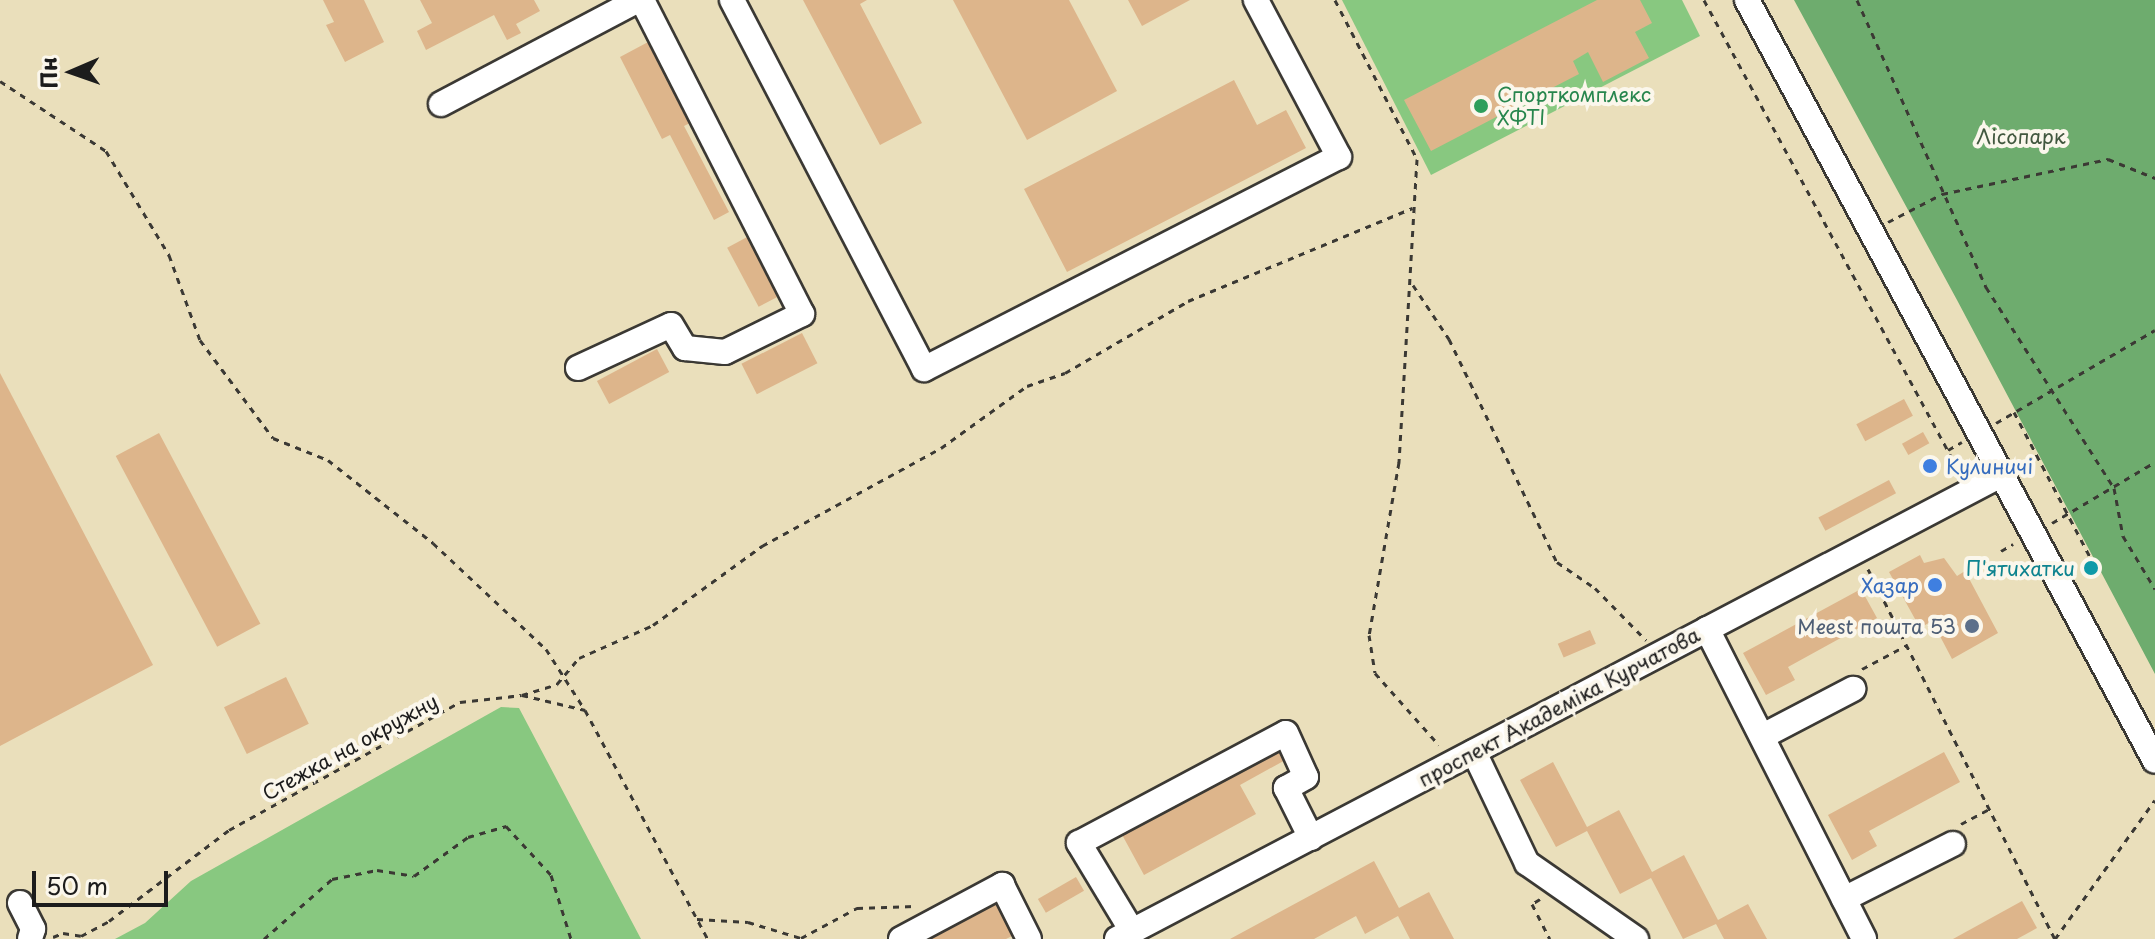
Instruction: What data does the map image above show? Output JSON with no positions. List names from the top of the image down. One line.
{"streets":{"street":["проспект Академіка Курчатова"],"path":["Стежка на окружну"]},"parks":["Лісопарк"],"places":["Спорткомплекс ХФТІ","Кулиничі","П'ятихатки","Хазар","Meest пошта 53"],"scale_bar":"50 m","north":"left"}
